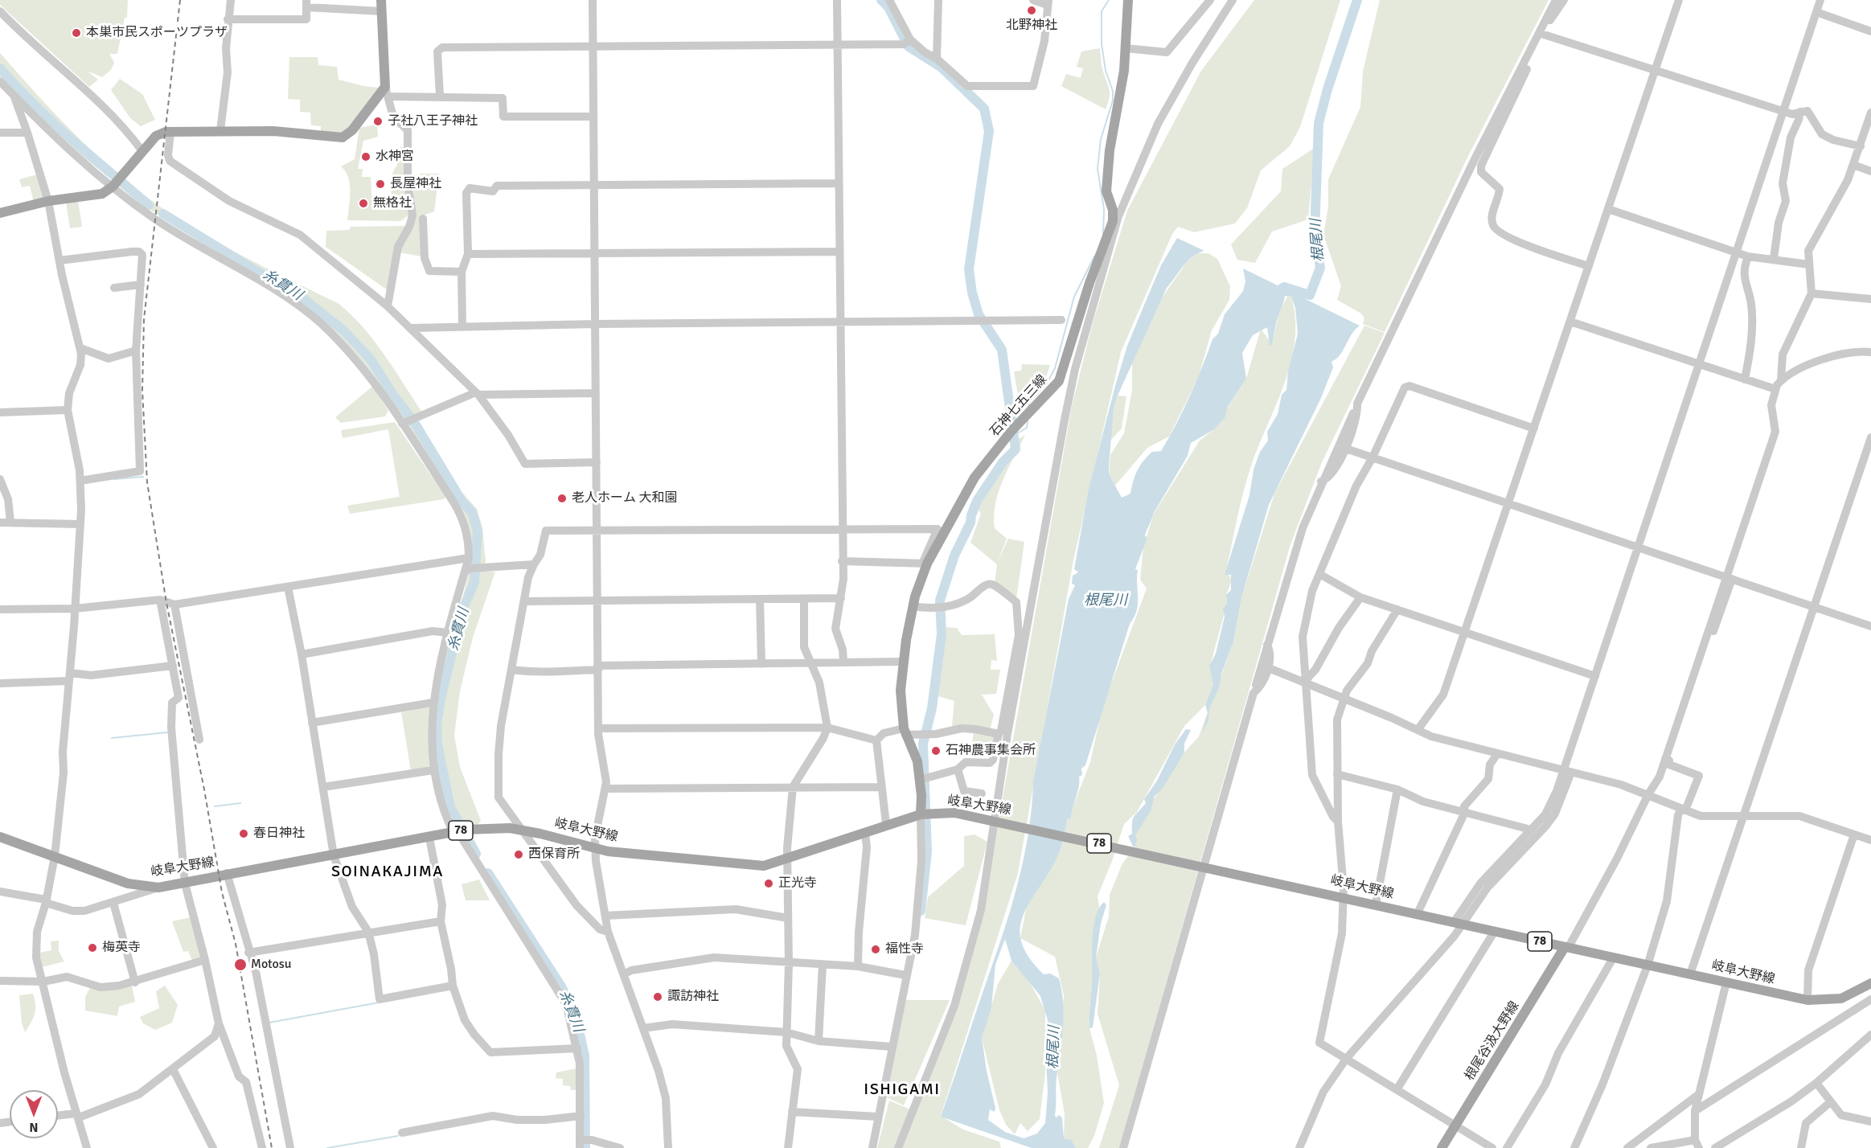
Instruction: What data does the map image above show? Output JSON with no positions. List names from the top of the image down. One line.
{"streets":{"main road":["石神七五三線","岐阜大野線","78","根尾谷汲大野線"]},"crossings":[["石神七五三線","岐阜大野線"],["岐阜大野線","根尾谷汲大野線"]],"districts":["SOINAKAJIMA","ISHIGAMI"],"water":["根尾川","糸貫川"],"places":["北野神社","本巣市民スポーツプラザ","子社八王子神社","水神宮","長屋神社","無格社","老人ホーム 大和園","石神農事集会所","春日神社","西保育所","正光寺","梅英寺","福性寺","Motosu","諏訪神社"],"north":"bottom"}
